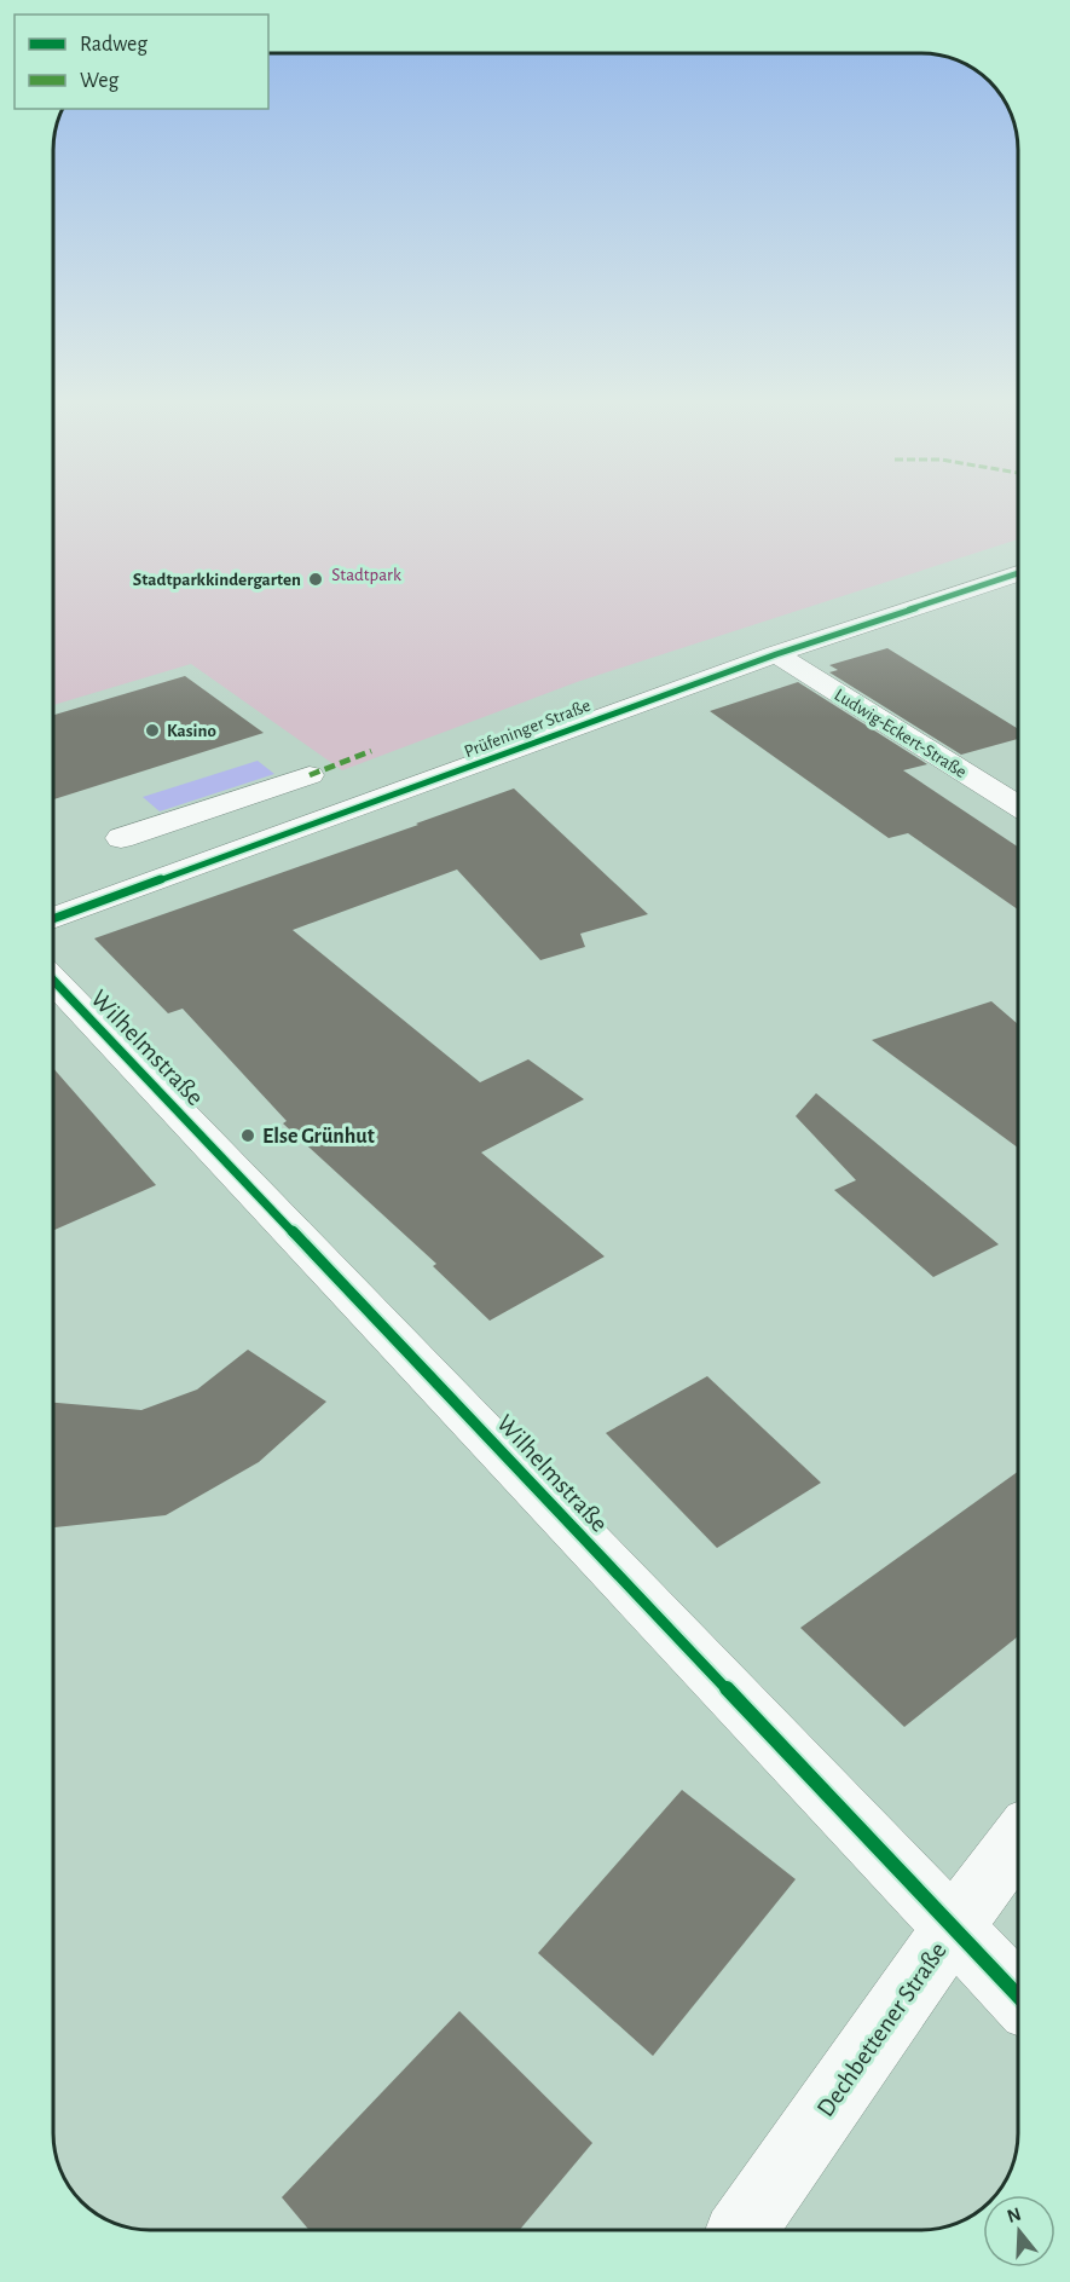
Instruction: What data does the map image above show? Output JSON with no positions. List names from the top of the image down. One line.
{"streets":{"street":["Prüfeninger Straße","Ludwig-Eckert-Straße","Wilhelmstraße","Dechbettener Straße"]},"crossings":[["Prüfeninger Straße","Ludwig-Eckert-Straße"],["Wilhelmstraße","Dechbettener Straße"]],"parks":["Stadtpark"],"places":["Stadtparkkindergarten","Kasino","Else Grünhut"],"legend":["Radweg","Weg"],"north":"top"}
